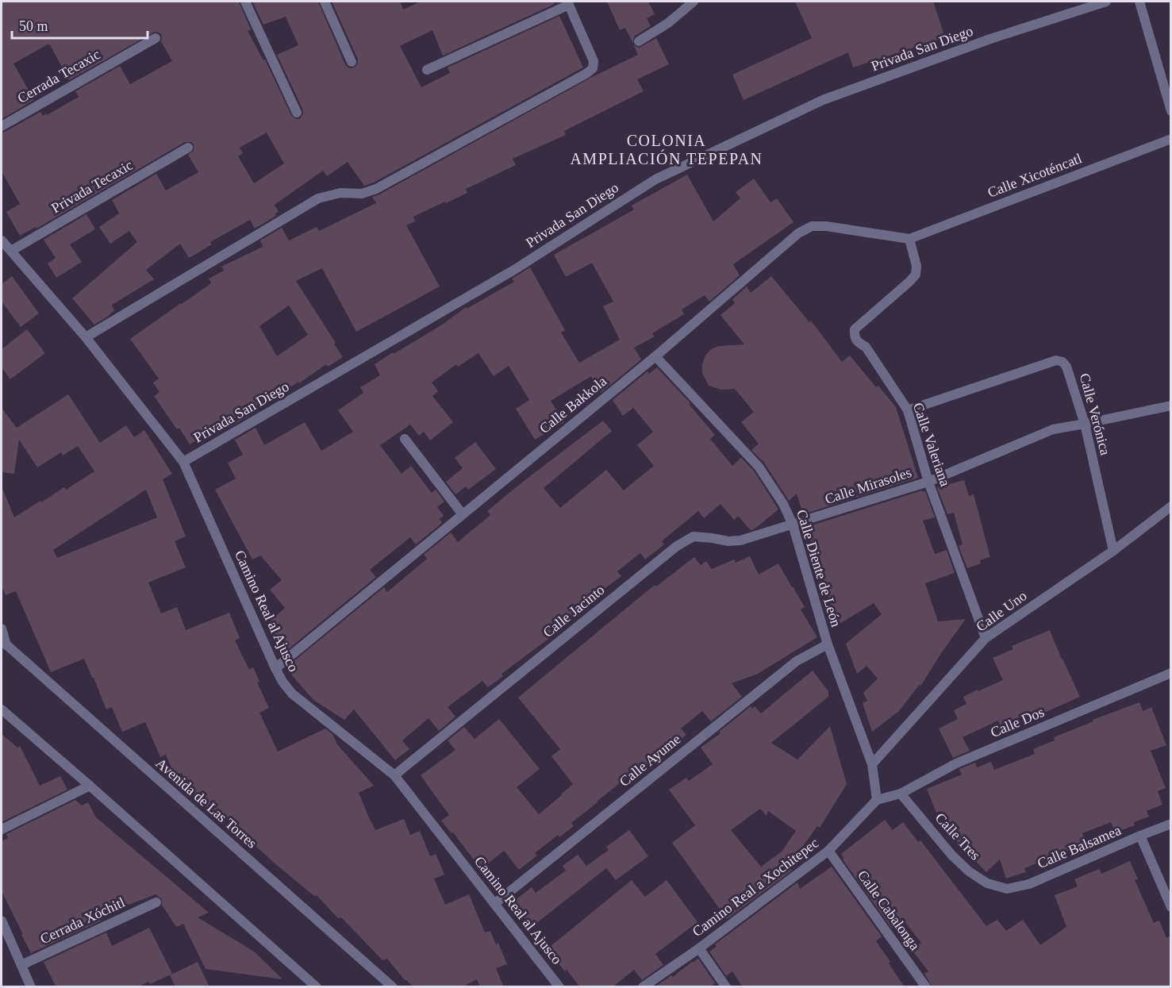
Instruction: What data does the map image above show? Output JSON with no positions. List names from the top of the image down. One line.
{"streets":{"street":["Privada San Diego","Cerrada Tecaxic","Calle Xicoténcatl","Privada Tecaxic","Calle Bakkola","Calle Verónica","Calle Valeriana","Calle Mirasoles","Calle Diente de León","Camino Real al Ajusco","Calle Jacinto","Calle Uno","Calle Dos","Calle Ayume","Avenida de Las Torres","Calle Tres","Calle Balsamea","Camino Real a Xochitepec","Calle Cabalonga","Cerrada Xóchitl"]},"crossings":[["Privada San Diego","Camino Real al Ajusco"],["Calle Xicoténcatl","Calle Bakkola"],["Calle Xicoténcatl","Calle Valeriana"],["Privada Tecaxic","Camino Real al Ajusco"],["Calle Bakkola","Calle Valeriana"],["Calle Bakkola","Calle Diente de León"],["Calle Bakkola","Camino Real al Ajusco"],["Calle Verónica","Calle Valeriana"],["Calle Verónica","Calle Mirasoles"],["Calle Verónica","Calle Uno"],["Calle Valeriana","Calle Mirasoles"],["Calle Valeriana","Calle Uno"],["Calle Mirasoles","Calle Diente de León"],["Calle Mirasoles","Calle Jacinto"],["Calle Diente de León","Calle Jacinto"],["Calle Diente de León","Calle Uno"],["Calle Diente de León","Calle Dos"],["Calle Diente de León","Calle Ayume"],["Calle Diente de León","Camino Real a Xochitepec"],["Camino Real al Ajusco","Calle Jacinto"],["Camino Real al Ajusco","Calle Ayume"],["Calle Dos","Calle Tres"],["Calle Dos","Camino Real a Xochitepec"],["Calle Tres","Calle Balsamea"],["Camino Real a Xochitepec","Calle Cabalonga"]],"districts":["COLONIA AMPLIACIÓN TEPEPAN"],"scale_bar":"50 m"}
